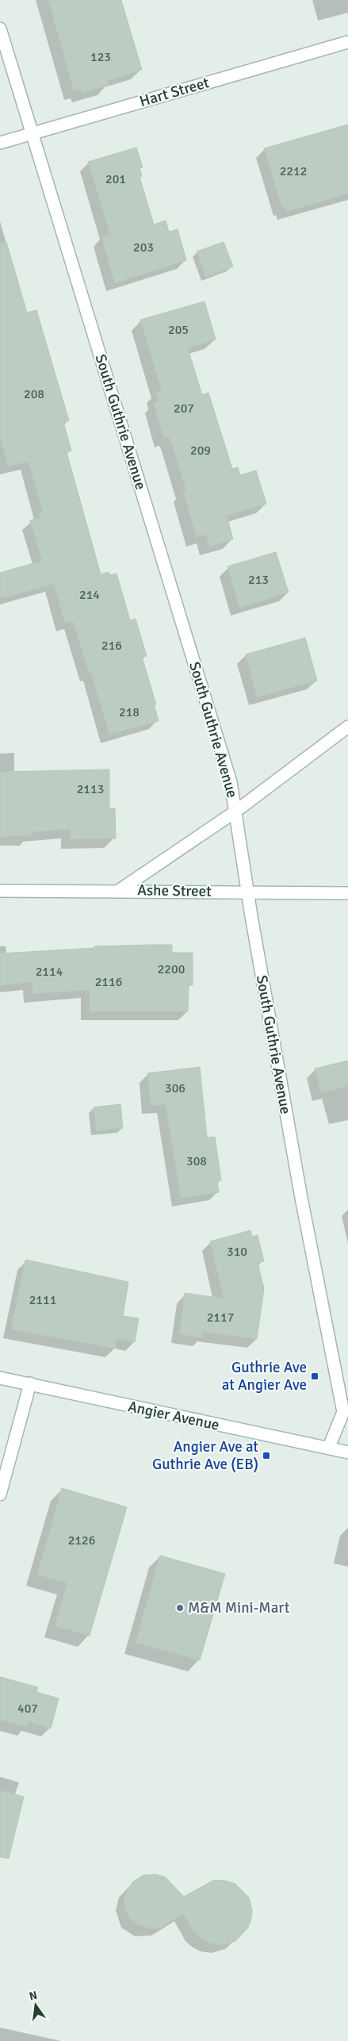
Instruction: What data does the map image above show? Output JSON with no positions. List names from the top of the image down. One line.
{"streets":{"street":["Hart Street","South Guthrie Avenue","Ashe Street","Angier Avenue"]},"crossings":[["Hart Street","South Guthrie Avenue"],["South Guthrie Avenue","Ashe Street"],["South Guthrie Avenue","Angier Avenue"]],"places":{"transit":["Guthrie Ave at Angier Ave","Angier Ave at Guthrie Ave (EB)"],"other":["M&M Mini-Mart"]},"house_numbers":["123","2212","201","203","205","208","207","209","213","214","216","218","2113","2200","2114","2116","306","308","310","2111","2117","2126","407"],"north":"top"}
